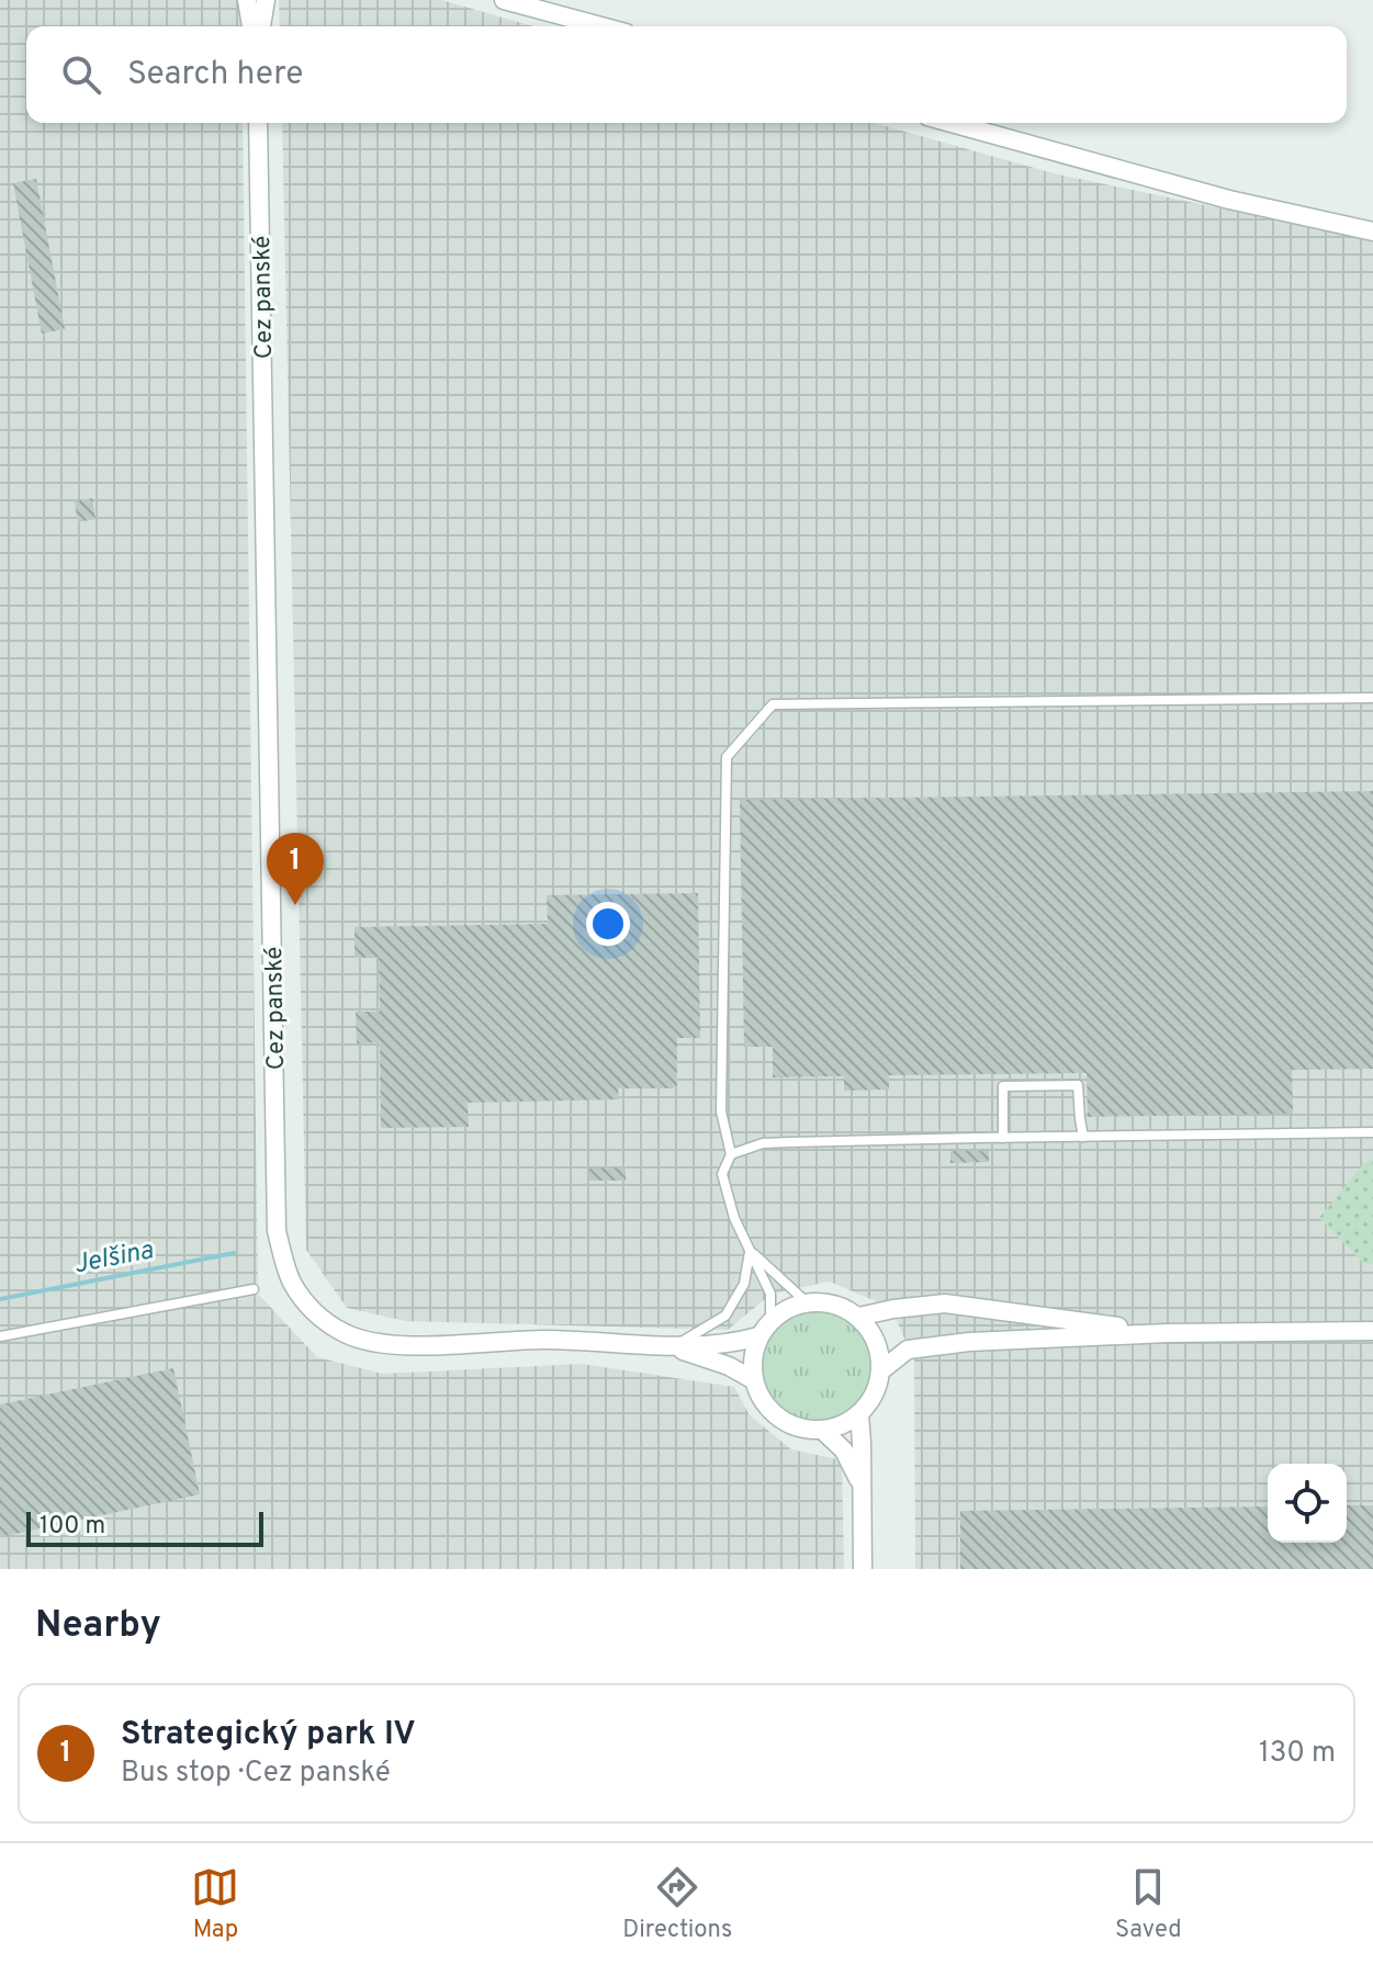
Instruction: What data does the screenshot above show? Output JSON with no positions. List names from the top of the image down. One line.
{"streets":{"street":["Cez panské"]},"water":["Jelšina"],"scale_bar":"100 m","page":{"search":"Search here","pins":"1","scale":"100 m","heading":"Nearby","list":[{"mark":"1","name":"Strategický park IV","note":"Bus stop · Cez panské","value":"130 m"}],"nav":["Map","Directions","Saved"]}}
